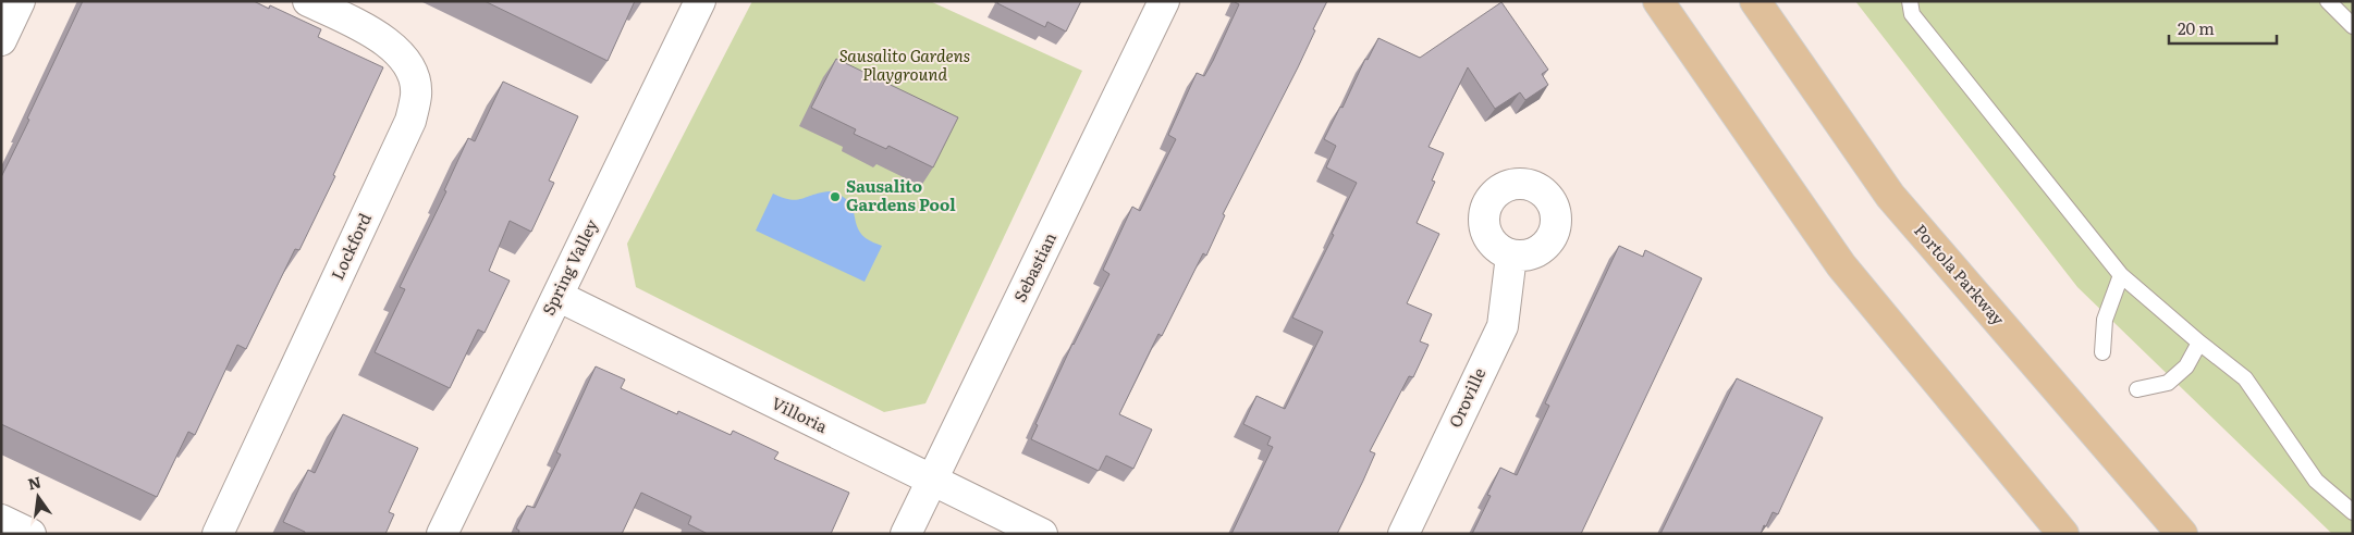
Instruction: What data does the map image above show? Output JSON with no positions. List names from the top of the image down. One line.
{"streets":{"main road":["Portola Parkway"],"street":["Lockford","Spring Valley","Sebastian","Oroville","Villoria"]},"crossings":[["Spring Valley","Villoria"],["Sebastian","Villoria"]],"parks":["Sausalito Gardens Playground"],"places":["Sausalito Gardens Pool"],"scale_bar":"20 m","north":"top"}
